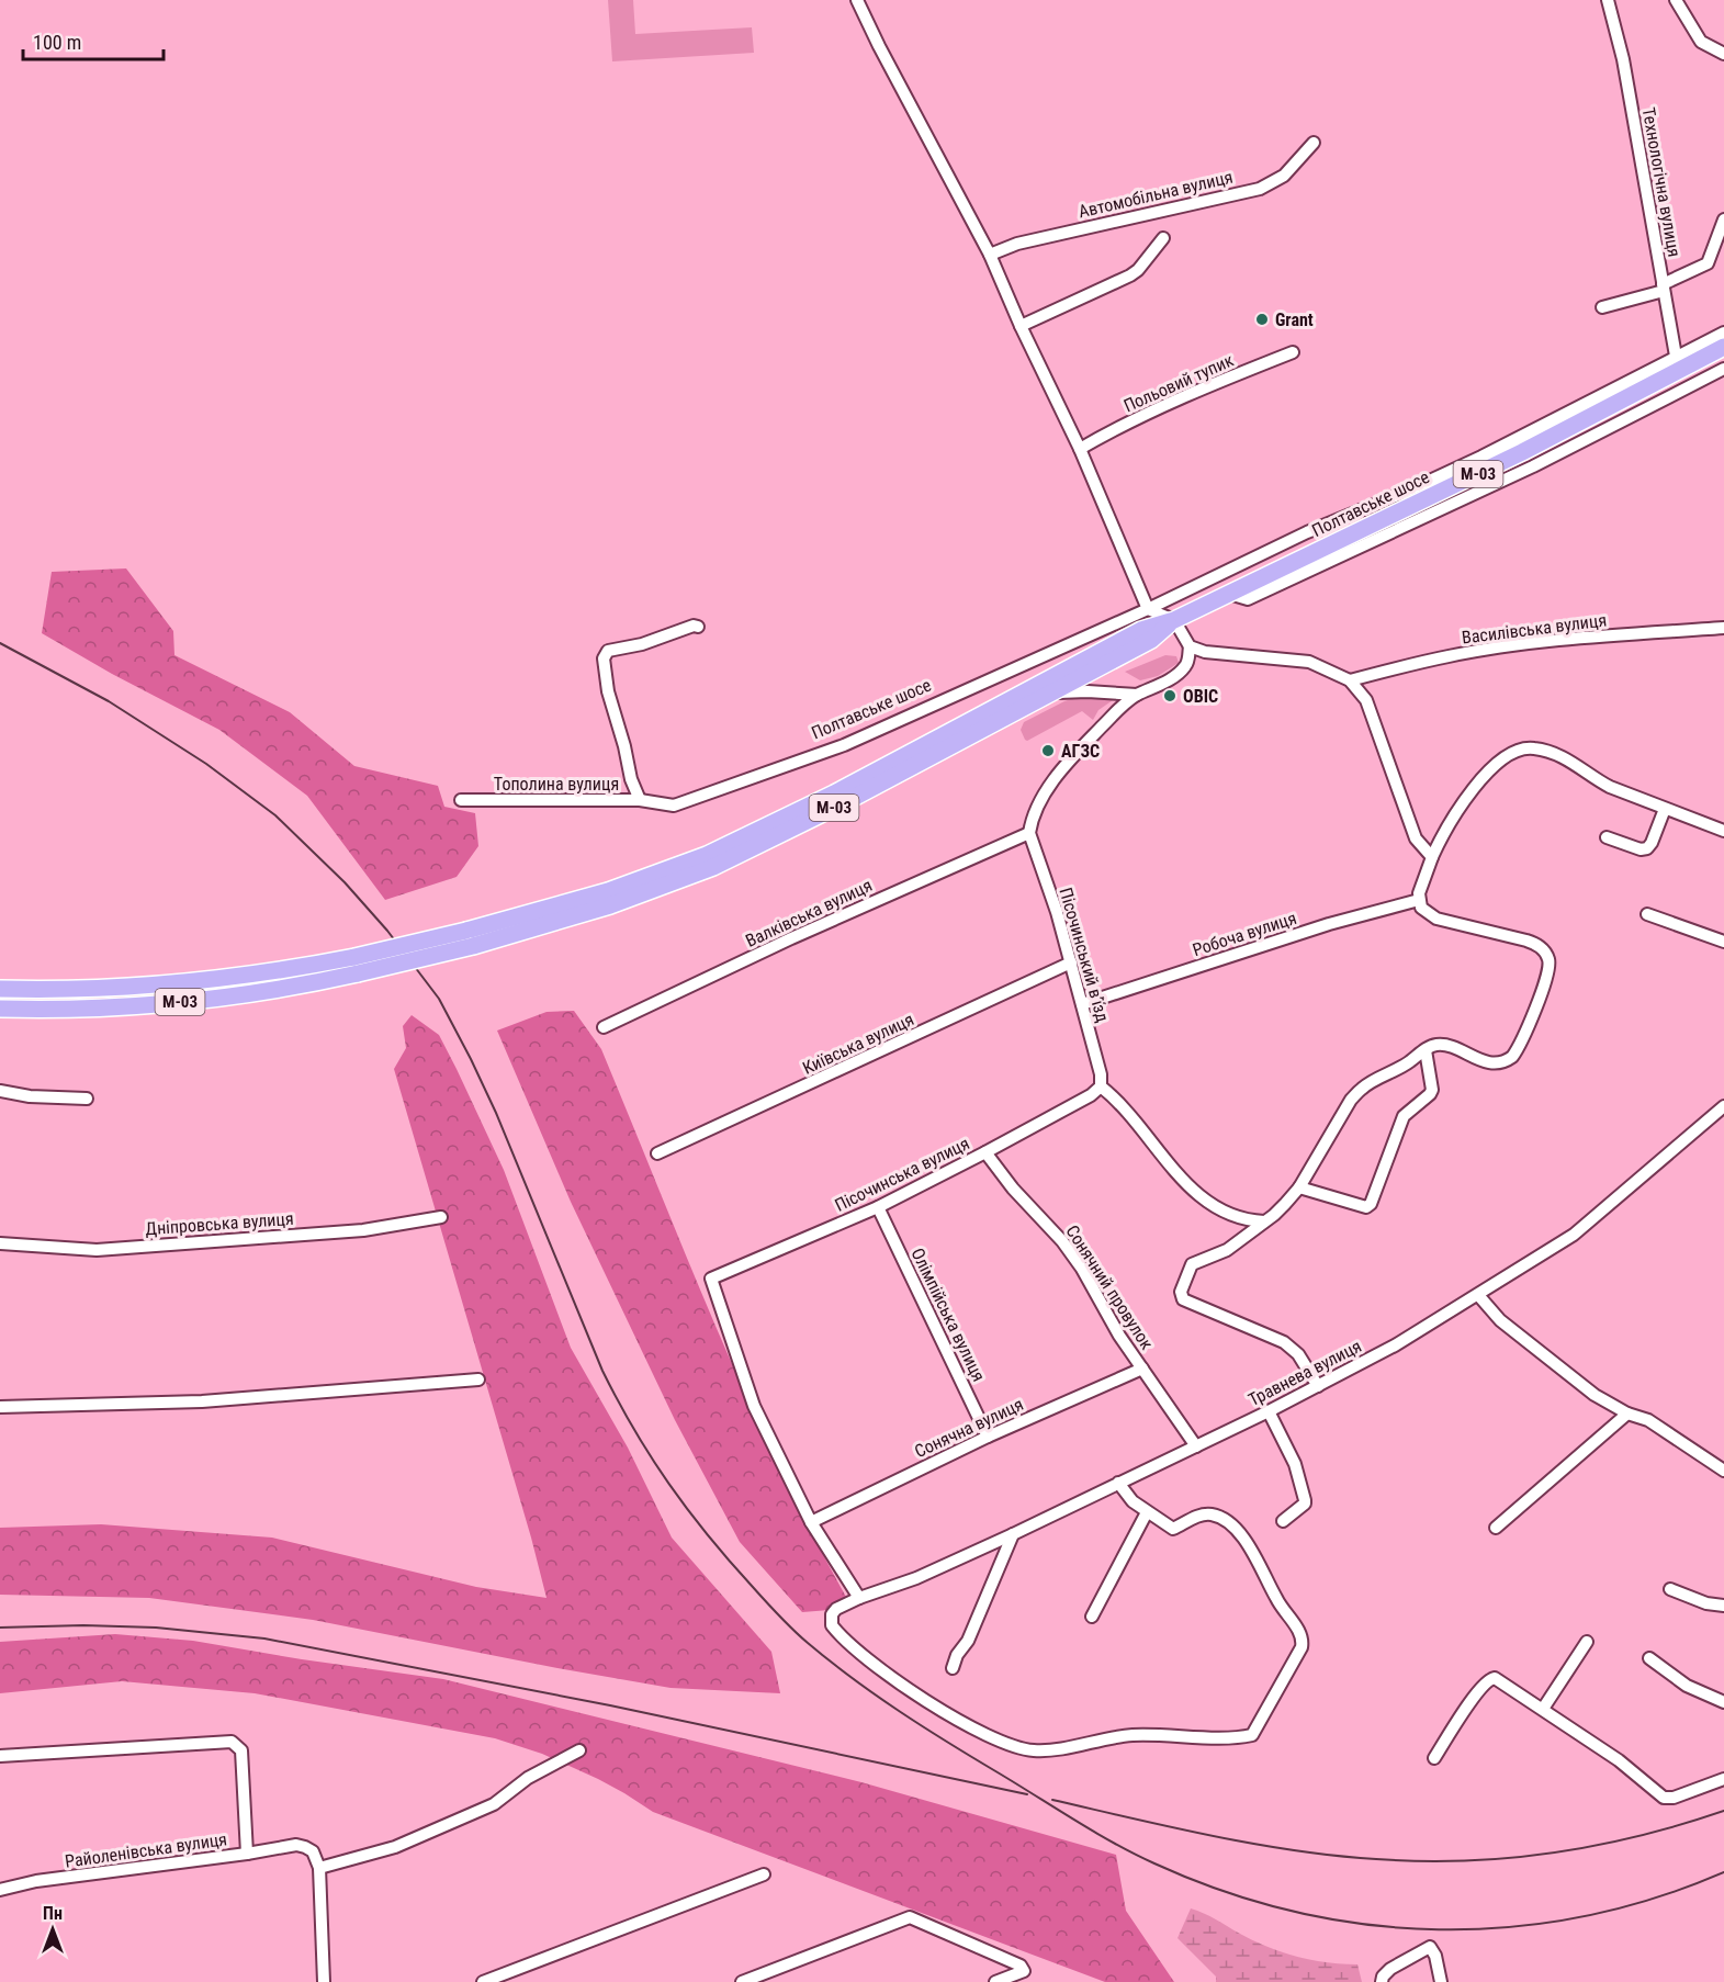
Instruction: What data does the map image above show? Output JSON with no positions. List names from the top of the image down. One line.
{"streets":{"highway":["М-03","Полтавське шосе"],"street":["Технологічна вулиця","Автомобільна вулиця","Польовий тупик","Василівська вулиця","Тополина вулиця","Валківська вулиця","Робоча вулиця","Пісочинський в’їзд","Київська вулиця","Пісочинська вулиця","Дніпровська вулиця","Сонячний провулок","Олімпійська вулиця","Травнева вулиця","Сонячна вулиця","Райоленівська вулиця"]},"crossings":[["Технологічна вулиця","Полтавське шосе"],["М-03","Полтавське шосе"],["Полтавське шосе","Тополина вулиця"],["Валківська вулиця","Пісочинський в’їзд"],["Робоча вулиця","Пісочинський в’їзд"],["Пісочинський в’їзд","Київська вулиця"],["Пісочинський в’їзд","Пісочинська вулиця"],["Пісочинська вулиця","Сонячний провулок"],["Пісочинська вулиця","Олімпійська вулиця"],["Пісочинська вулиця","Сонячна вулиця"],["Сонячний провулок","Травнева вулиця"],["Сонячний провулок","Сонячна вулиця"],["Олімпійська вулиця","Сонячна вулиця"]],"places":["Grant","ОВІС","АГЗС"],"scale_bar":"100 m","north":"top"}
